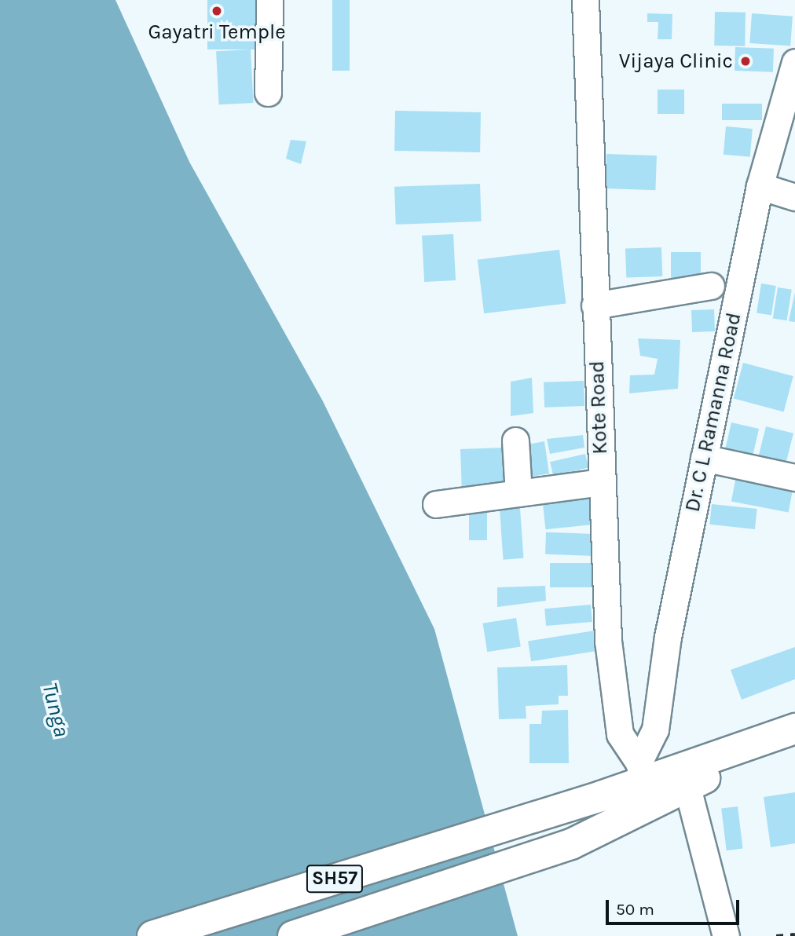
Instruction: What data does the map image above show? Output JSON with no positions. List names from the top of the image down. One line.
{"streets":{"main road":["SH57"],"street":["Kote Road","Dr. C L Ramanna Road"]},"crossings":[["Kote Road","Dr. C L Ramanna Road"],["Kote Road","SH57"],["Dr. C L Ramanna Road","SH57"]],"water":["Tunga"],"places":["Gayatri Temple","Vijaya Clinic"],"scale_bar":"50 m"}
